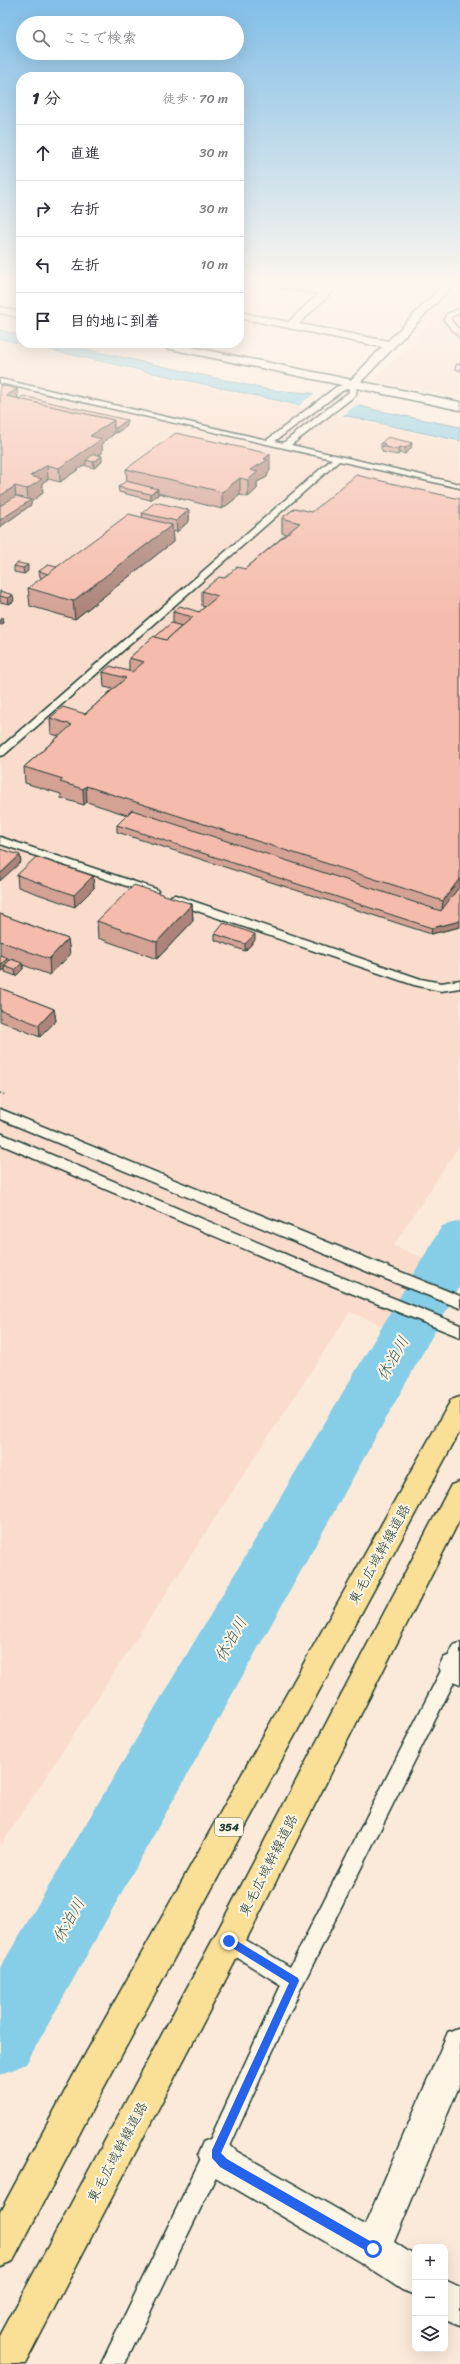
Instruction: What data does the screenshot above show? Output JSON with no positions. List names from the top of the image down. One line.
{"streets":{"highway":["東毛広域幹線道路","354"]},"water":["休泊川"],"page":{"search":"ここで検索","heading":["1 分","徒歩 · 70 m"],"list":[["直進","30 m"],["右折","30 m"],["左折","10 m"],"目的地に到着"],"map_buttons":["+","−"]}}
